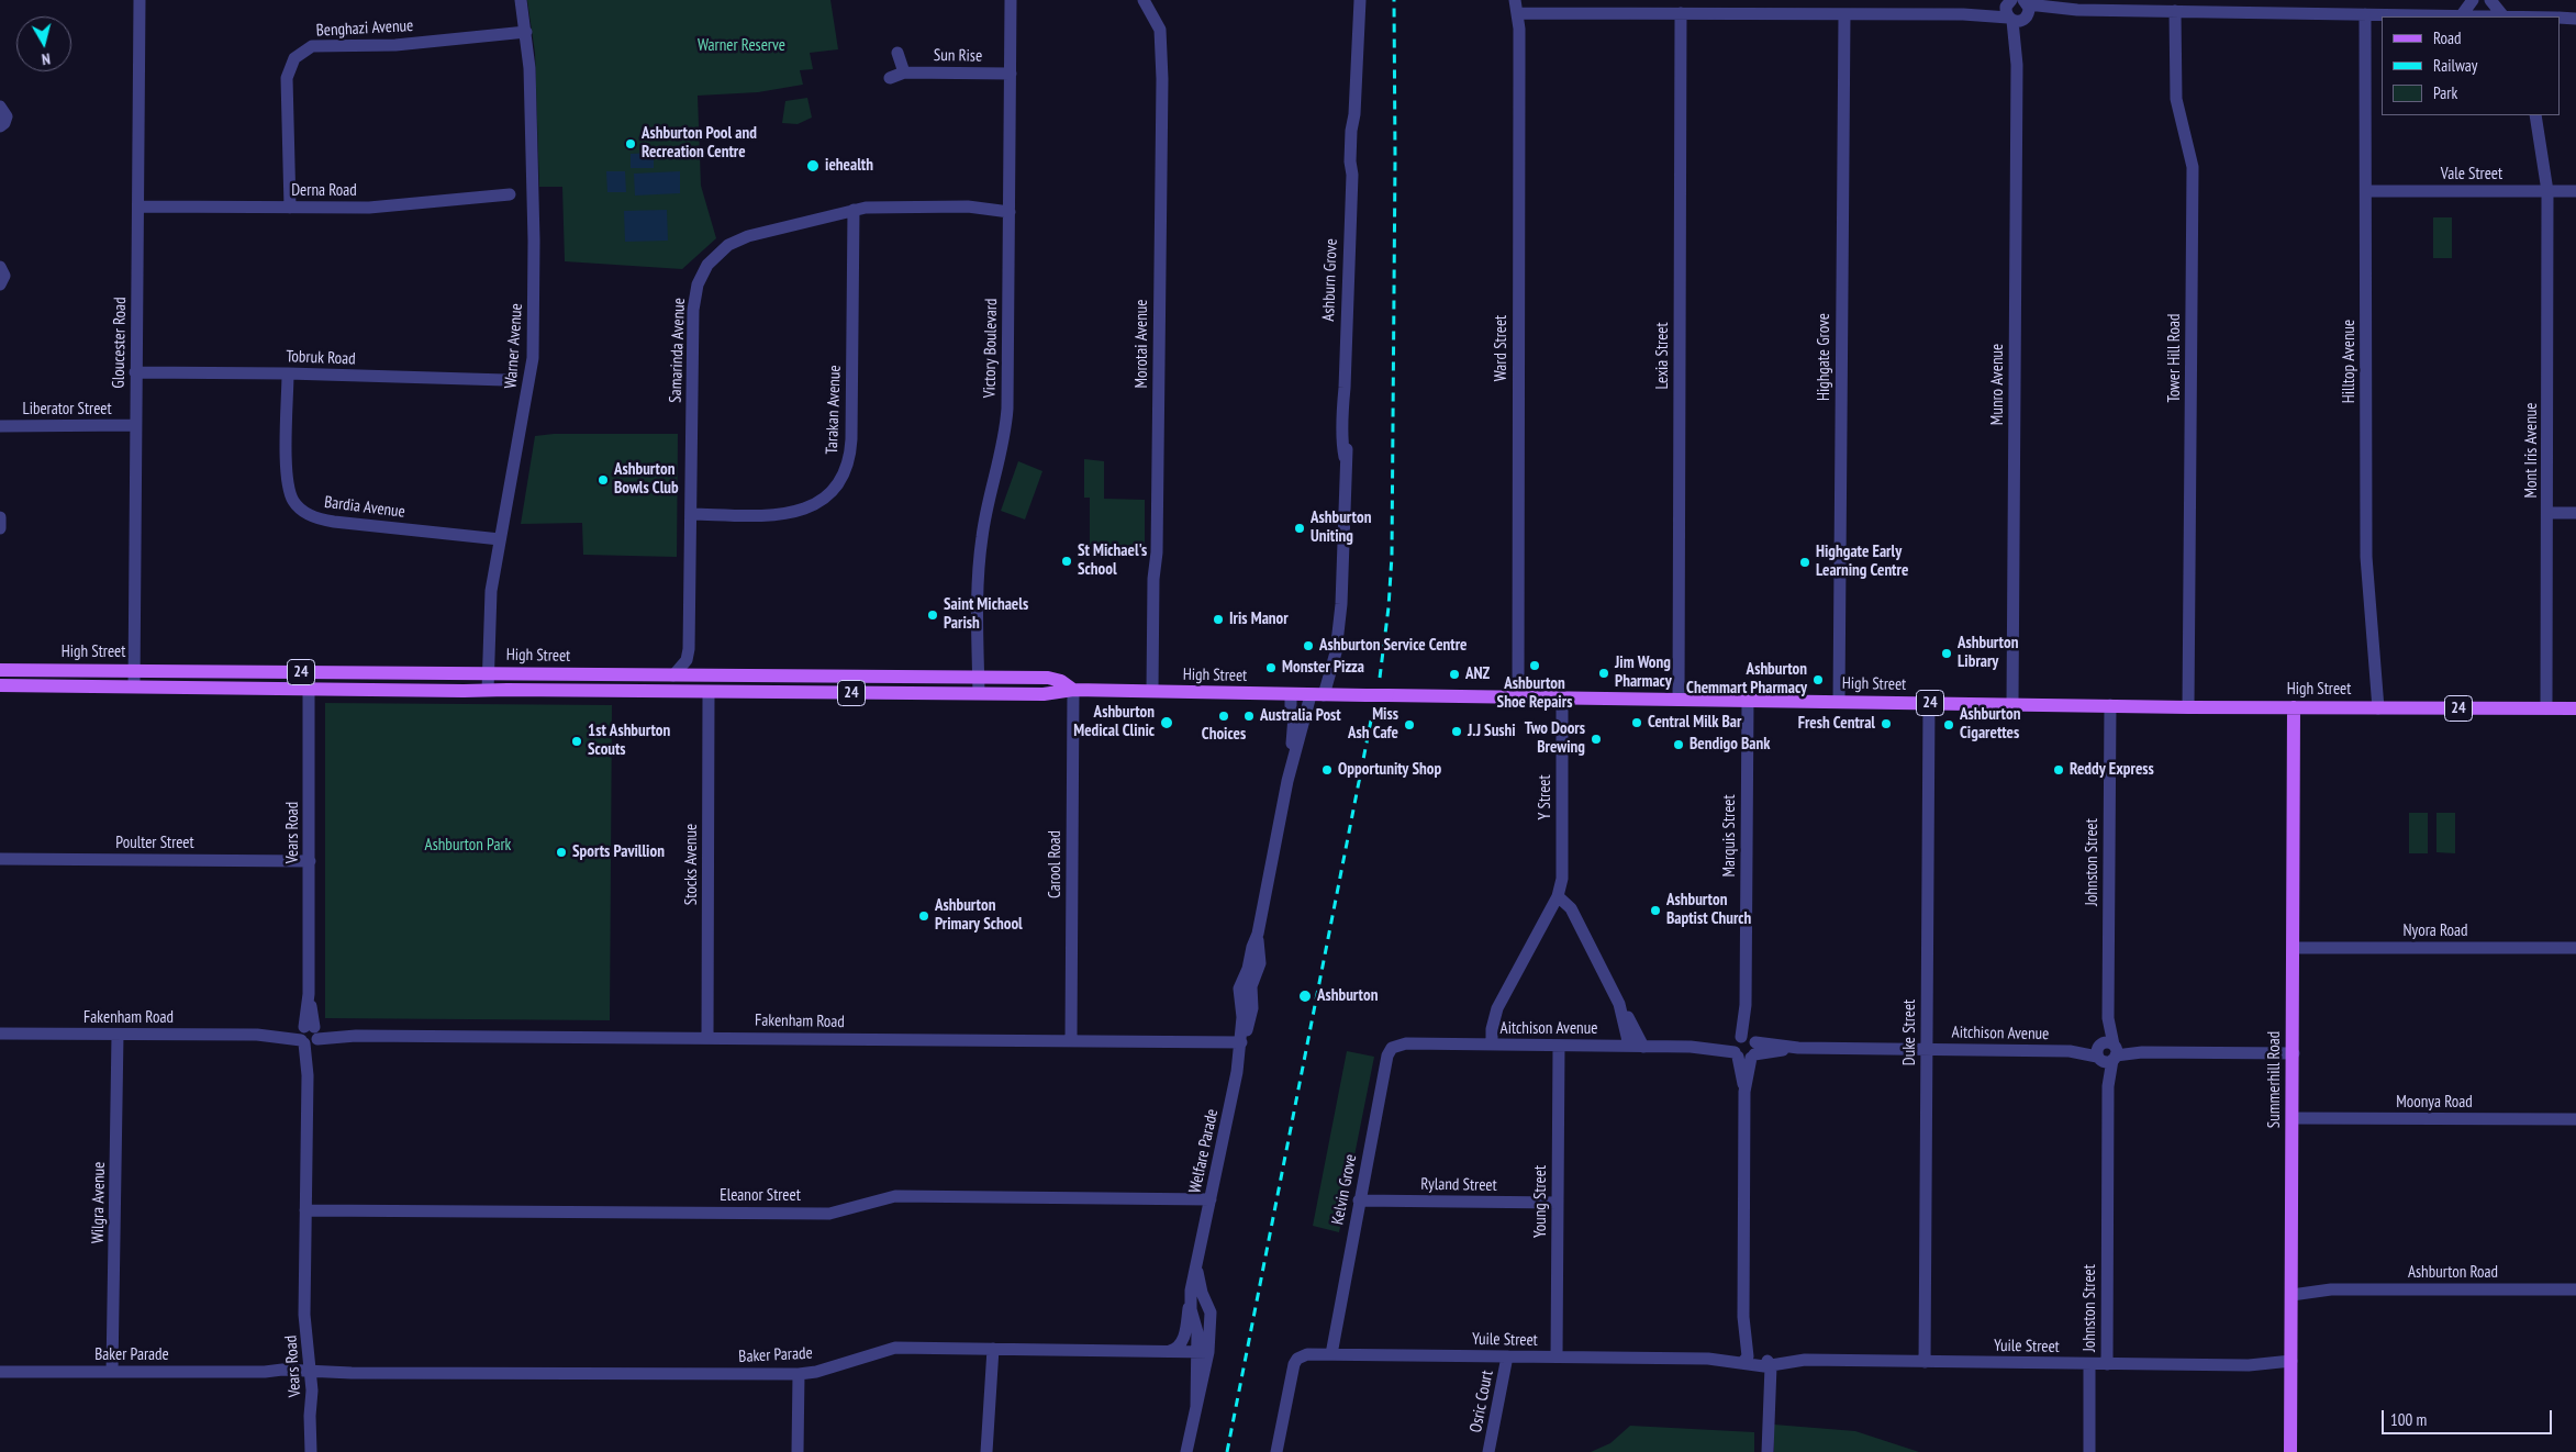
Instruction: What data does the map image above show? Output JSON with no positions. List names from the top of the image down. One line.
{"streets":{"main road":["High Street","24","Summerhill Road"],"street":["Benghazi Avenue","Sun Rise","Vale Street","Derna Road","Ashburn Grove","Gloucester Road","Morotai Avenue","Warner Avenue","Victory Boulevard","Ward Street","Samarinda Avenue","Lexia Street","Highgate Grove","Tobruk Road","Tower Hill Road","Hilltop Avenue","Munro Avenue","Liberator Street","Tarakan Avenue","Mont Iris Avenue","Bardia Avenue","Y Street","Vears Road","Marquis Street","Poulter Street","Johnston Street","Stocks Avenue","Carool Road","Nyora Road","Fakenham Road","Aitchison Avenue","Duke Street","Moonya Road","Welfare Parade","Ryland Street","Kelvin Grove","Eleanor Street","Young Street","Wilgra Avenue","Ashburton Road","Yuile Street","Baker Parade","Osric Court"]},"crossings":[["Benghazi Avenue","Derna Road"],["Benghazi Avenue","Warner Avenue"],["Sun Rise","Victory Boulevard"],["Vale Street","Hilltop Avenue"],["Vale Street","Mont Iris Avenue"],["Derna Road","Gloucester Road"],["Ashburn Grove","High Street"],["Ashburn Grove","Welfare Parade"],["Gloucester Road","Tobruk Road"],["Gloucester Road","Liberator Street"],["Gloucester Road","High Street"],["Morotai Avenue","High Street"],["Warner Avenue","Bardia Avenue"],["Warner Avenue","High Street"],["Victory Boulevard","Samarinda Avenue"],["Victory Boulevard","High Street"],["Ward Street","High Street"],["Samarinda Avenue","Tarakan Avenue"],["Samarinda Avenue","High Street"],["Lexia Street","High Street"],["Highgate Grove","High Street"],["Tobruk Road","Bardia Avenue"],["Tower Hill Road","High Street"],["Hilltop Avenue","High Street"],["Munro Avenue","High Street"],["Mont Iris Avenue","High Street"],["High Street","Y Street"],["High Street","Vears Road"],["High Street","Marquis Street"],["High Street","Johnston Street"],["High Street","Stocks Avenue"],["High Street","Carool Road"],["High Street","Duke Street"],["High Street","Summerhill Road"],["High Street","Welfare Parade"],["Y Street","Aitchison Avenue"],["Vears Road","Poulter Street"],["Vears Road","Fakenham Road"],["Vears Road","Eleanor Street"],["Vears Road","Baker Parade"],["Marquis Street","Aitchison Avenue"],["Marquis Street","Yuile Street"],["Johnston Street","Aitchison Avenue"],["Johnston Street","Yuile Street"],["Stocks Avenue","Fakenham Road"],["Carool Road","Fakenham Road"],["Nyora Road","Summerhill Road"],["Fakenham Road","Welfare Parade"],["Fakenham Road","Wilgra Avenue"],["Aitchison Avenue","Duke Street"],["Aitchison Avenue","Summerhill Road"],["Aitchison Avenue","Kelvin Grove"],["Aitchison Avenue","Young Street"],["Duke Street","Yuile Street"],["Summerhill Road","Moonya Road"],["Summerhill Road","Ashburton Road"],["Summerhill Road","Yuile Street"],["Welfare Parade","Eleanor Street"],["Welfare Parade","Baker Parade"],["Ryland Street","Kelvin Grove"],["Ryland Street","Young Street"],["Kelvin Grove","Yuile Street"],["Young Street","Yuile Street"],["Wilgra Avenue","Baker Parade"],["Yuile Street","Osric Court"]],"parks":["Warner Reserve","Ashburton Park"],"places":["Ashburton Pool and Recreation Centre","iehealth","Ashburton Bowls Club","Ashburton Uniting","St Michael's School","Highgate Early Learning Centre","Saint Michaels Parish","Iris Manor","Ashburton Service Centre","Ashburton Library","Ashburton Shoe Repairs","Monster Pizza","Jim Wong Pharmacy","ANZ","Ashburton Chemmart Pharmacy","Choices","Australia Post","Ashburton Medical Clinic","Central Milk Bar","Fresh Central","Miss Ash Cafe","Ashburton Cigarettes","J.J Sushi","Two Doors Brewing","1st Ashburton Scouts","Bendigo Bank","Opportunity Shop","Reddy Express","Sports Pavillion","Ashburton Baptist Church","Ashburton Primary School","Ashburton"],"legend":["Road","Railway","Park"],"scale_bar":"100 m","north":"bottom"}
